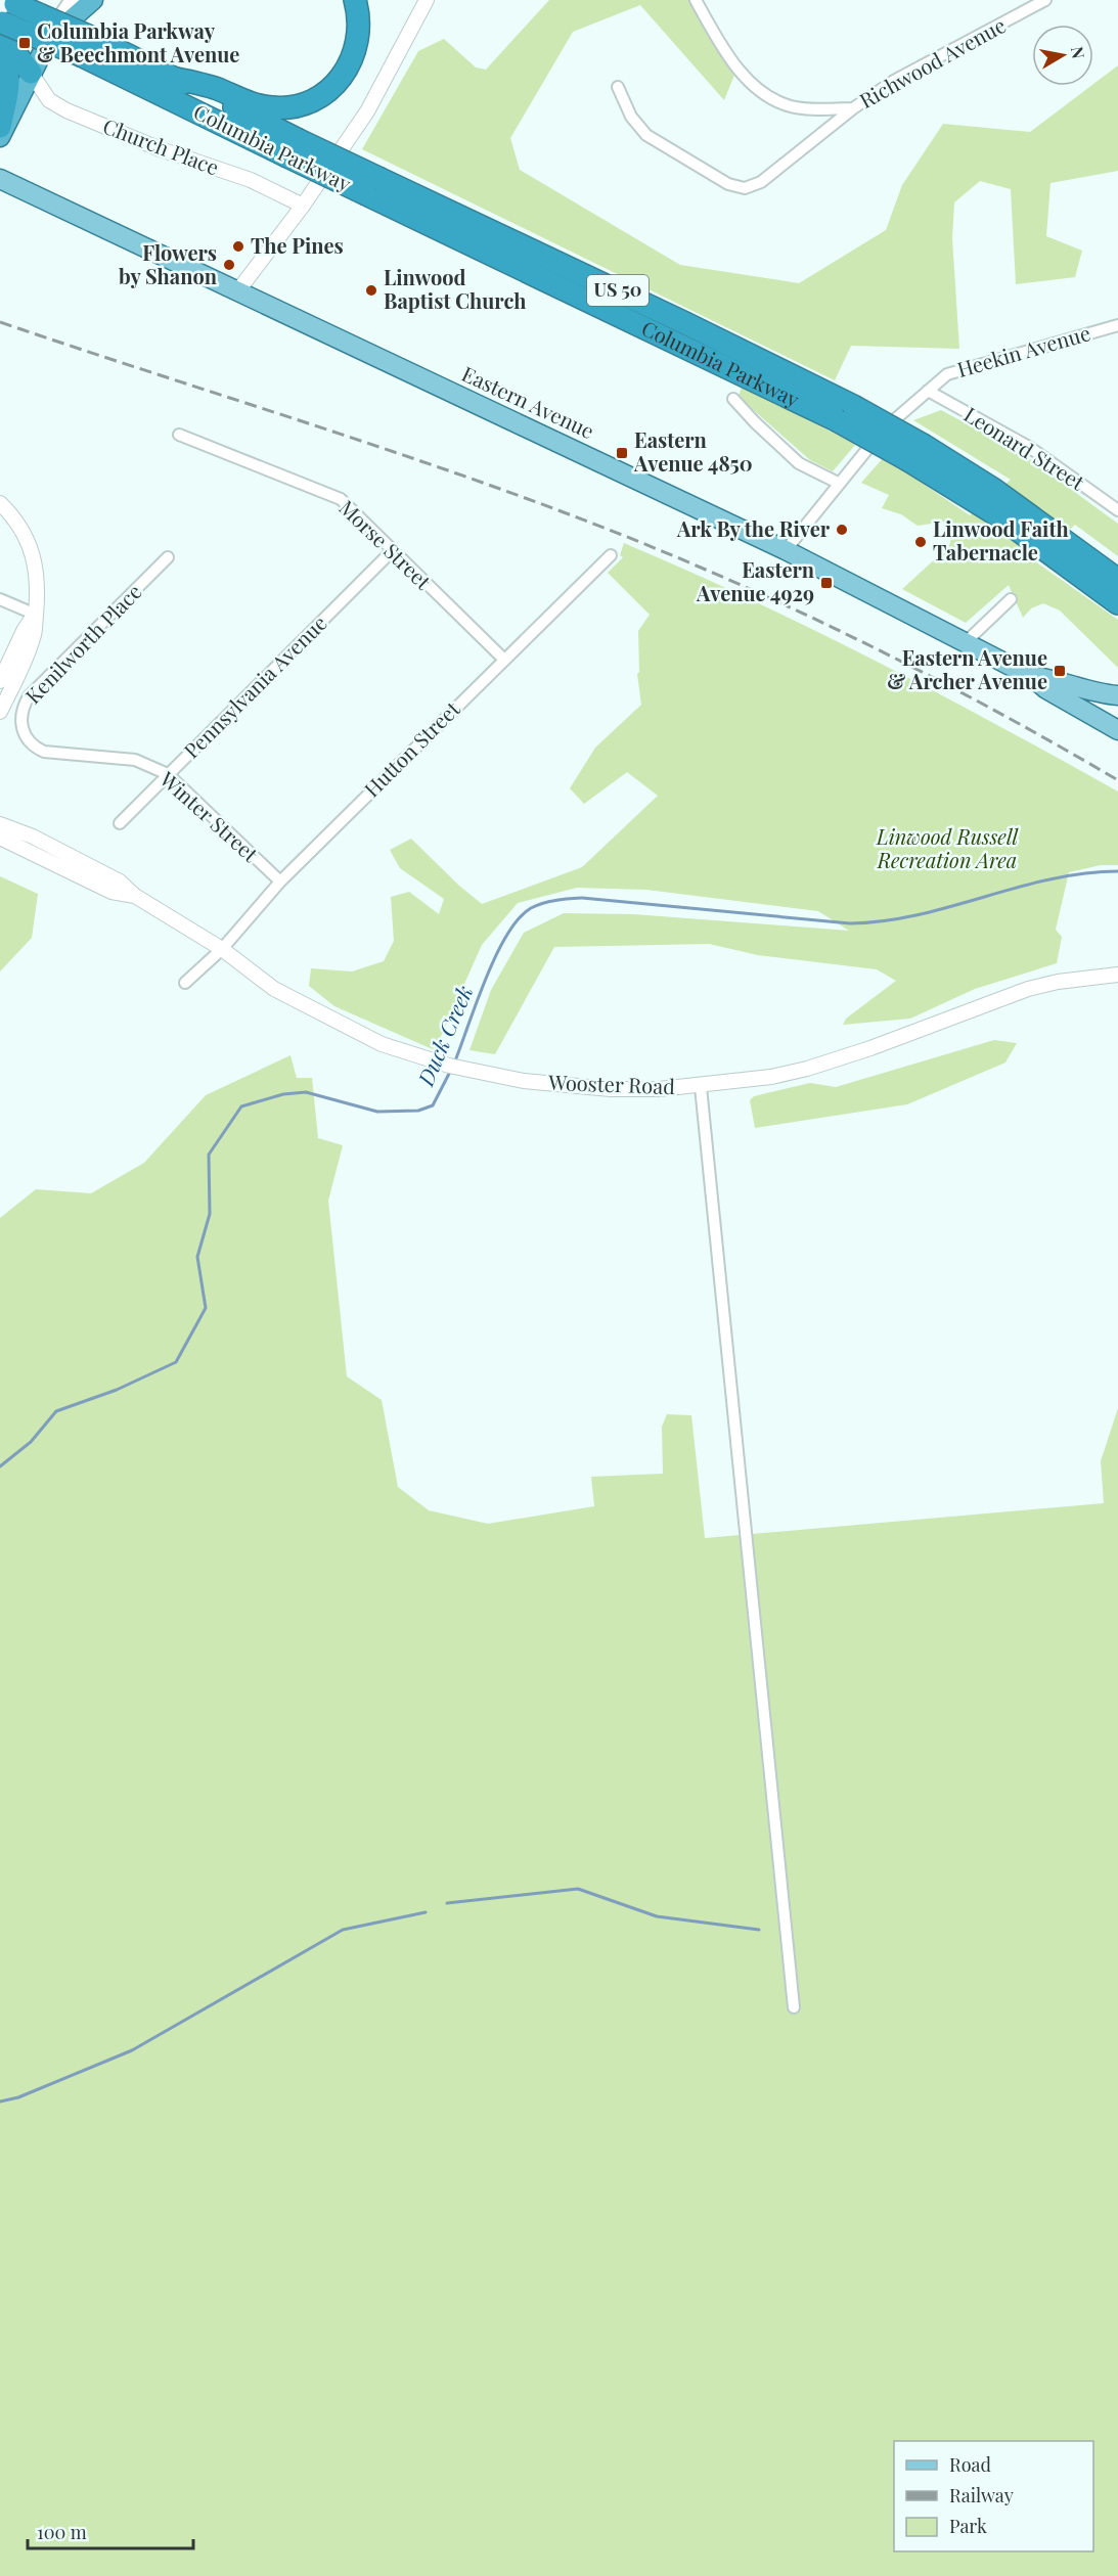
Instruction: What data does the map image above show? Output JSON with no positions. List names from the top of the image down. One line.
{"streets":{"highway":["Columbia Parkway","US 50"],"main road":["Eastern Avenue"],"street":["Richwood Avenue","Church Place","Heekin Avenue","Leonard Street","Morse Street","Kenilworth Place","Pennsylvania Avenue","Hutton Street","Winter Street","Wooster Road"]},"crossings":[["Heekin Avenue","Eastern Avenue"],["Heekin Avenue","Leonard Street"],["Morse Street","Pennsylvania Avenue"],["Morse Street","Hutton Street"],["Kenilworth Place","Winter Street"],["Pennsylvania Avenue","Winter Street"],["Hutton Street","Winter Street"],["Hutton Street","Wooster Road"]],"water":["Duck Creek"],"parks":["Linwood Russell Recreation Area"],"places":{"transit":["Columbia Parkway & Beechmont Avenue","Eastern Avenue 4850","Eastern Avenue 4929","Eastern Avenue & Archer Avenue"],"other":["The Pines","Flowers by Shanon","Linwood Baptist Church","Ark By the River","Linwood Faith Tabernacle"]},"legend":["Road","Railway","Park"],"scale_bar":"100 m","north":"right"}
